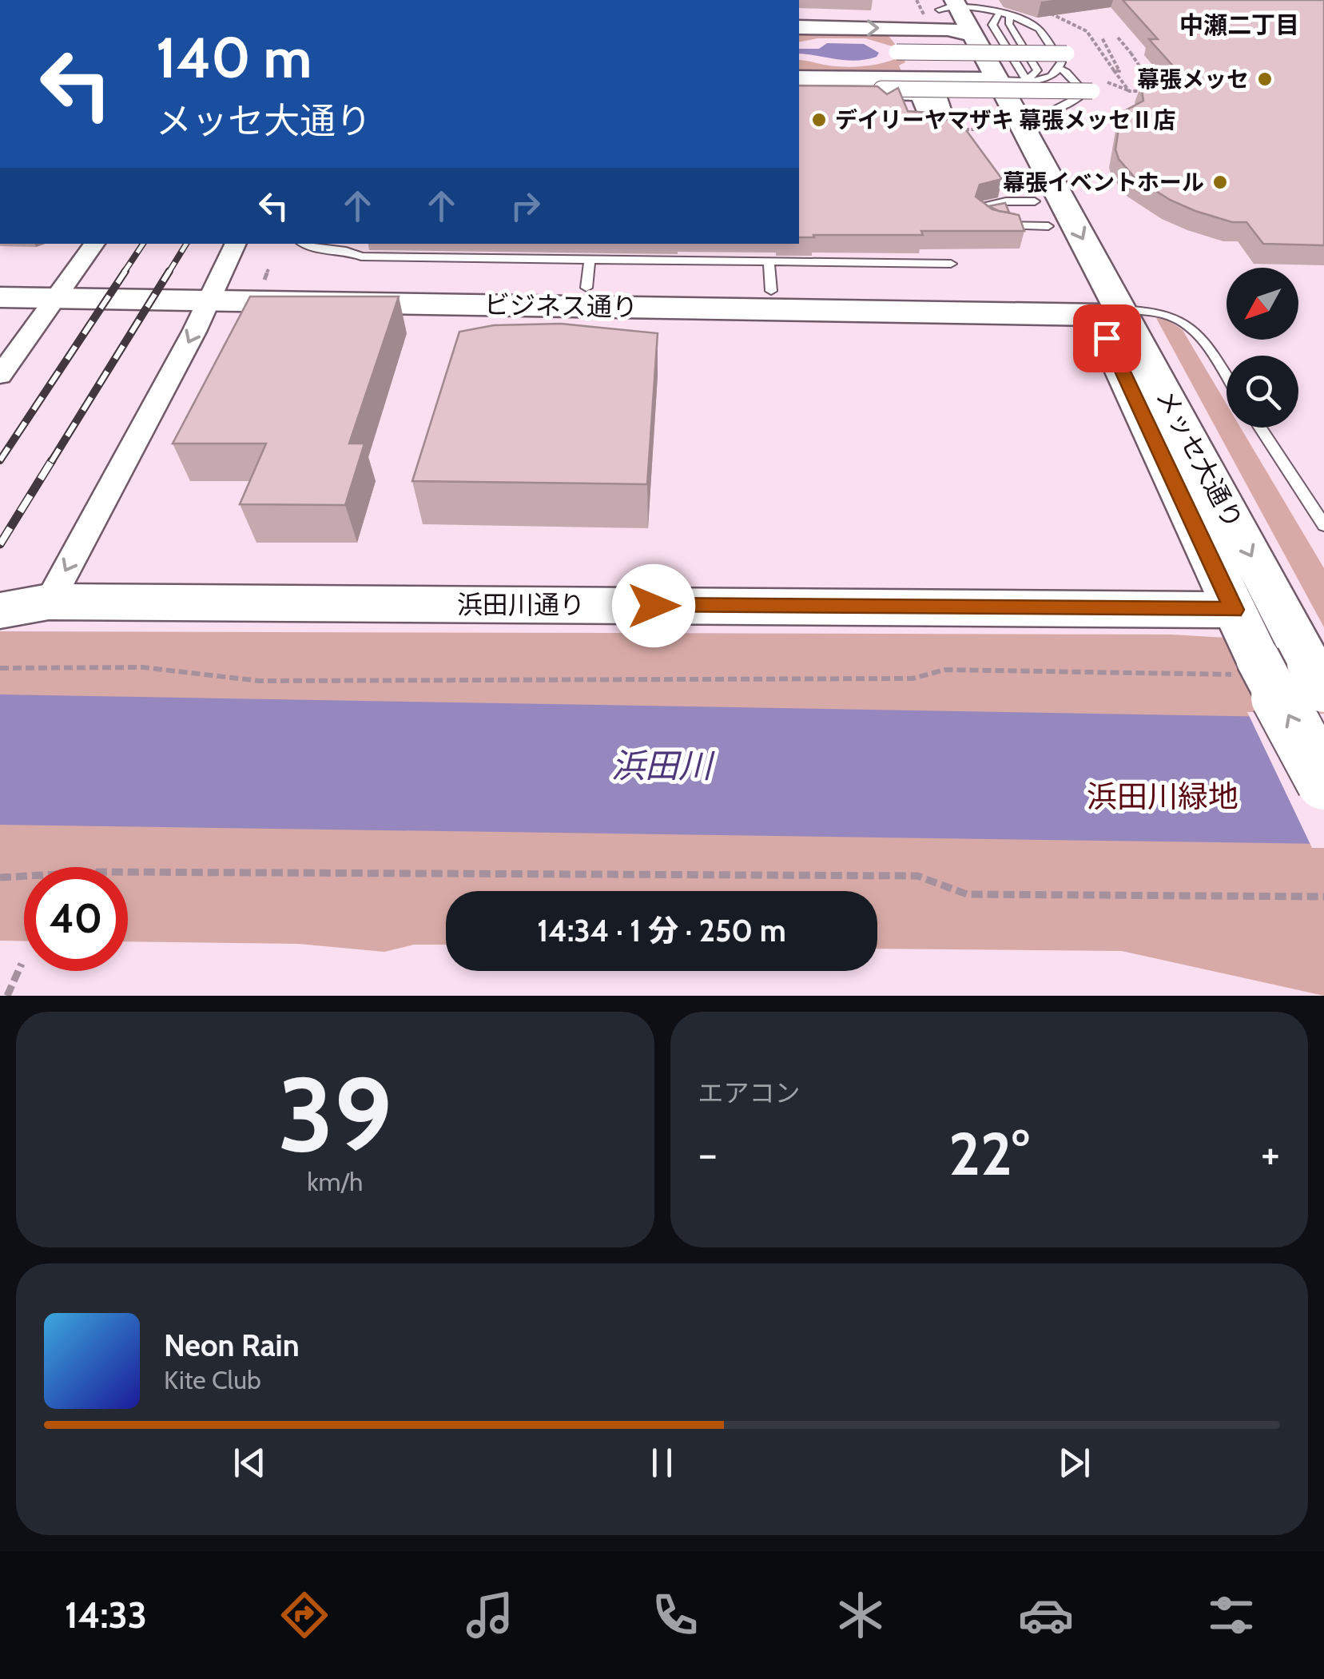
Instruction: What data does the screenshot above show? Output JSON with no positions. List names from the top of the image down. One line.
{"streets":{"street":["ビジネス通り","メッセ大通り","浜田川通り"]},"crossings":[["ビジネス通り","メッセ大通り"],["メッセ大通り","浜田川通り"]],"districts":["中瀬二丁目"],"water":["浜田川"],"parks":["浜田川緑地"],"places":["幕張メッセ","デイリーヤマザキ 幕張メッセⅡ店","幕張イベントホール"],"north":"bottom left","page":{"turn":["140 m","メッセ大通り"],"limit":"40","trip":"14:34 · 1 分 · 250 m","tile":[["39","km/h"],"エアコン"],"heat":["−","22°","+"],"song":["Neon Rain","Kite Club"],"tabs":"14:33"}}
